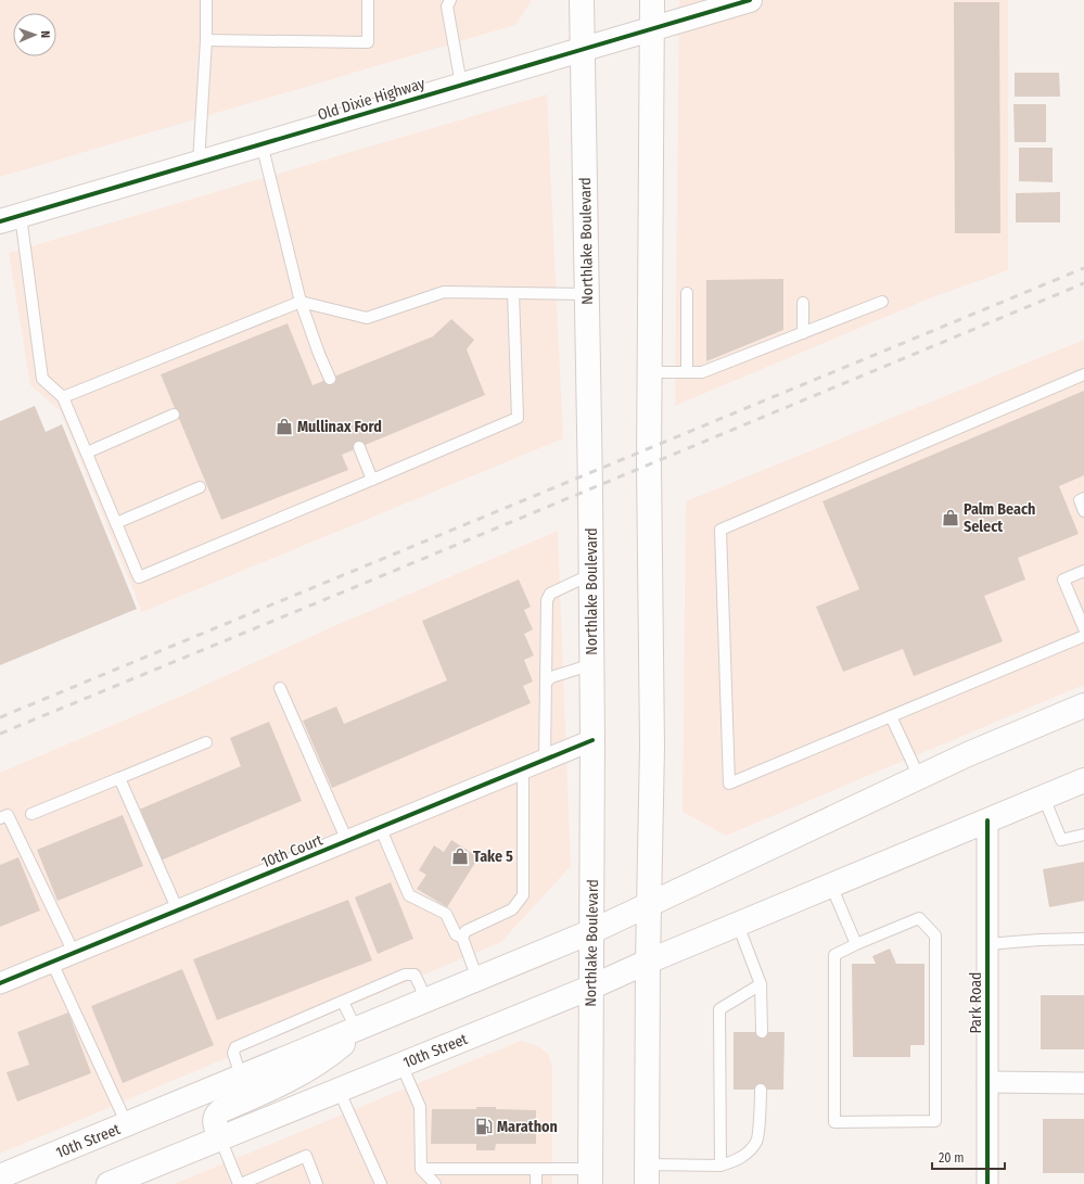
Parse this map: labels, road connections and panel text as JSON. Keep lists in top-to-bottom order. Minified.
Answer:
{"streets":{"main road":["Old Dixie Highway","Northlake Boulevard","10th Street"],"street":["10th Court","Park Road"]},"crossings":[["Old Dixie Highway","Northlake Boulevard"],["Northlake Boulevard","10th Court"],["Northlake Boulevard","10th Street"],["Park Road","10th Street"]],"places":{"shop":["Mullinax Ford","Palm Beach Select","Take 5"],"fuel station":["Marathon"]},"scale_bar":"20 m","north":"right"}
